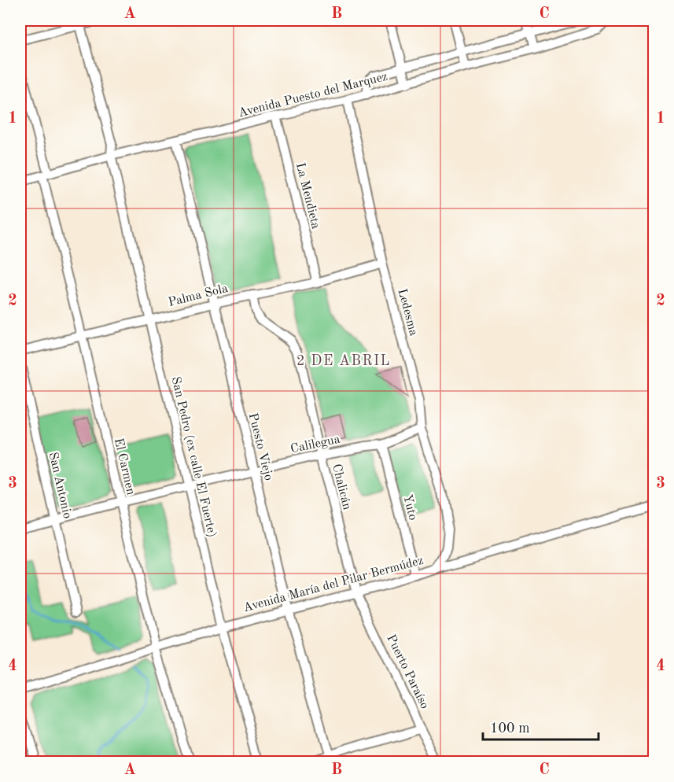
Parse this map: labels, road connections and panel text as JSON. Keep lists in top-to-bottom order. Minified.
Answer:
{"streets":{"street":["Avenida Puesto del Marquez","La Mendieta","Palma Sola","Ledesma","Calilegua","Puesto Viejo","San Pedro (ex calle El Fuerte)","El Carmen","San Antonio","Chalicán","Yuto","Avenida María del Pilar Bermúdez","Puerto Paraíso"]},"crossings":[["Avenida Puesto del Marquez","La Mendieta"],["Avenida Puesto del Marquez","Ledesma"],["Avenida Puesto del Marquez","Puesto Viejo"],["Avenida Puesto del Marquez","San Pedro (ex calle El Fuerte)"],["Avenida Puesto del Marquez","El Carmen"],["La Mendieta","Palma Sola"],["Palma Sola","Ledesma"],["Palma Sola","Puesto Viejo"],["Palma Sola","San Pedro (ex calle El Fuerte)"],["Palma Sola","El Carmen"],["Palma Sola","Chalicán"],["Ledesma","Calilegua"],["Ledesma","Avenida María del Pilar Bermúdez"],["Calilegua","Puesto Viejo"],["Calilegua","San Pedro (ex calle El Fuerte)"],["Calilegua","El Carmen"],["Calilegua","San Antonio"],["Calilegua","Chalicán"],["Calilegua","Yuto"],["Puesto Viejo","Avenida María del Pilar Bermúdez"],["San Pedro (ex calle El Fuerte)","Avenida María del Pilar Bermúdez"],["El Carmen","Avenida María del Pilar Bermúdez"],["Chalicán","Avenida María del Pilar Bermúdez"],["Chalicán","Puerto Paraíso"],["Yuto","Avenida María del Pilar Bermúdez"],["Avenida María del Pilar Bermúdez","Puerto Paraíso"]],"districts":["2 DE ABRIL"],"scale_bar":"100 m","grid":{"columns":["A","B","C"],"rows":["1","2","3","4"]}}
